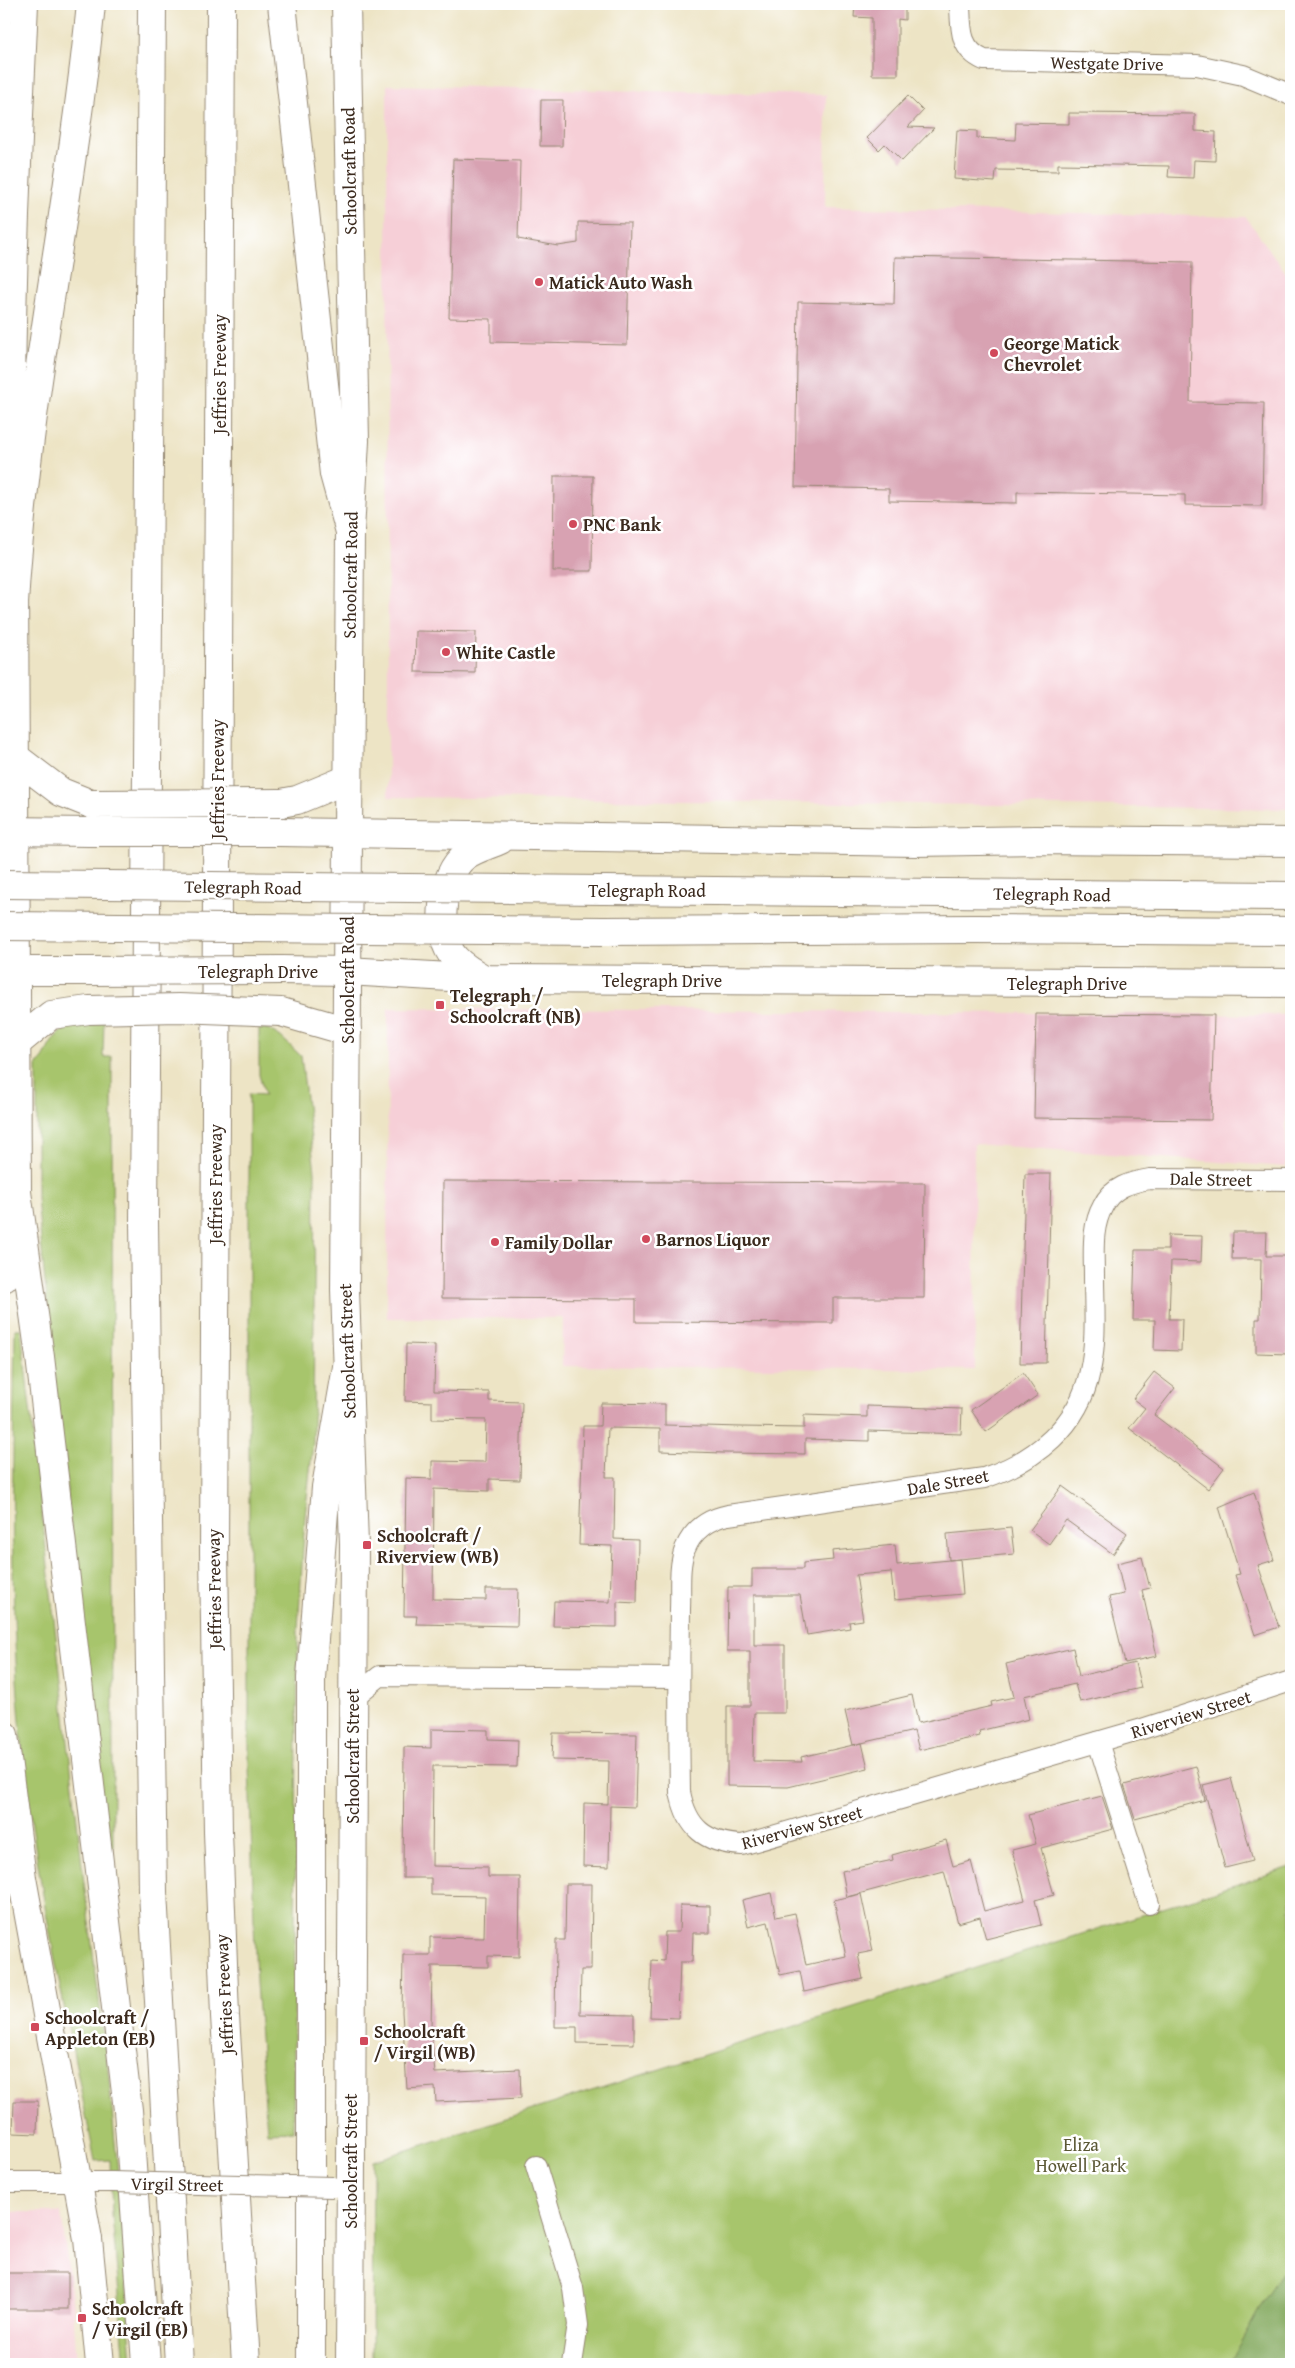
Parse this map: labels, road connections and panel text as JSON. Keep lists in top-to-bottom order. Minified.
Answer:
{"streets":{"main road":["Schoolcraft Road","Jeffries Freeway","Telegraph Road","Telegraph Drive","Schoolcraft Street"],"street":["Westgate Drive","Dale Street","Riverview Street","Virgil Street"]},"crossings":[["Schoolcraft Road","Telegraph Drive"],["Schoolcraft Road","Schoolcraft Street"],["Dale Street","Riverview Street"],["Schoolcraft Street","Virgil Street"]],"parks":["Eliza Howell Park"],"places":{"other":["Matick Auto Wash","George Matick Chevrolet","PNC Bank","White Castle","Barnos Liquor","Family Dollar"],"transit":["Telegraph / Schoolcraft (NB)","Schoolcraft / Riverview (WB)","Schoolcraft / Appleton (EB)","Schoolcraft / Virgil (WB)","Schoolcraft / Virgil (EB)"]}}
